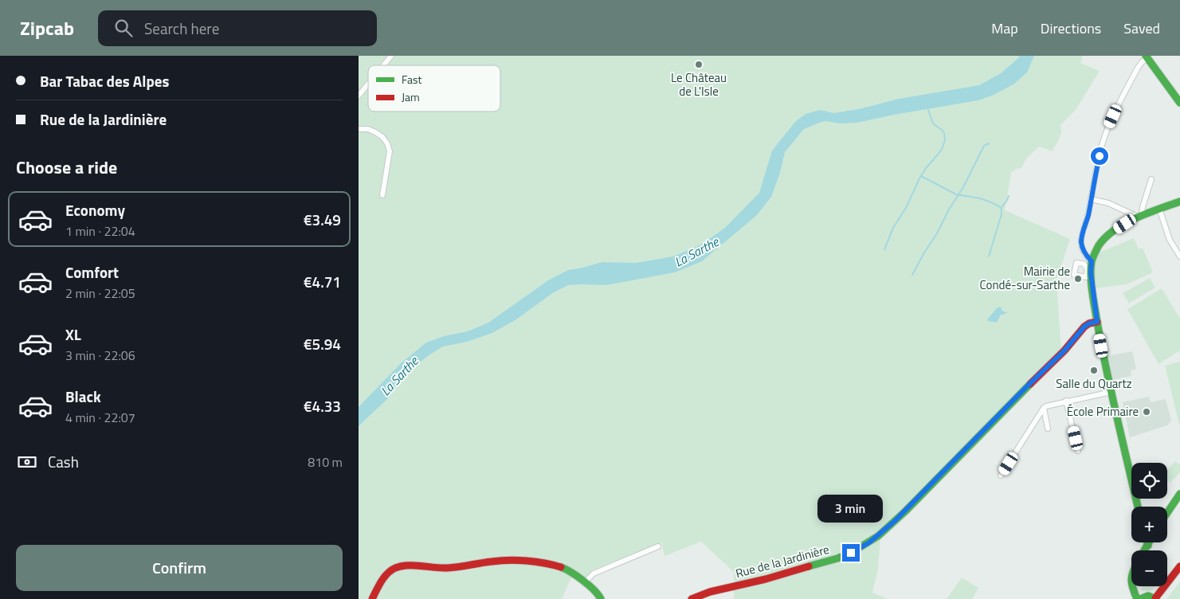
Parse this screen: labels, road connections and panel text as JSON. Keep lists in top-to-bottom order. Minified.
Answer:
{"streets":{"street":["Rue de la Jardinière"]},"water":["La Sarthe"],"places":["Le Château de L'Isle","Mairie de Condé-sur-Sarthe","Salle du Quartz","École Primaire"],"legend":["Fast","Jam"],"page":{"header":"Zipcab","search":"Search here","nav":["Map","Directions","Saved"],"banner":["Bar Tabac des Alpes","Rue de la Jardinière"],"heading":"Choose a ride","list":[{"name":"Economy","note":"1 min · 22:04","value":"€3.49"},{"name":"Comfort","note":"2 min · 22:05","value":"€4.71"},{"name":"XL","note":"3 min · 22:06","value":"€5.94"},{"name":"Black","note":"4 min · 22:07","value":"€4.33"}],"pay":["Cash","810 m"],"map_buttons":["+","−"],"bubble":"3 min","buttons":"Confirm"}}
